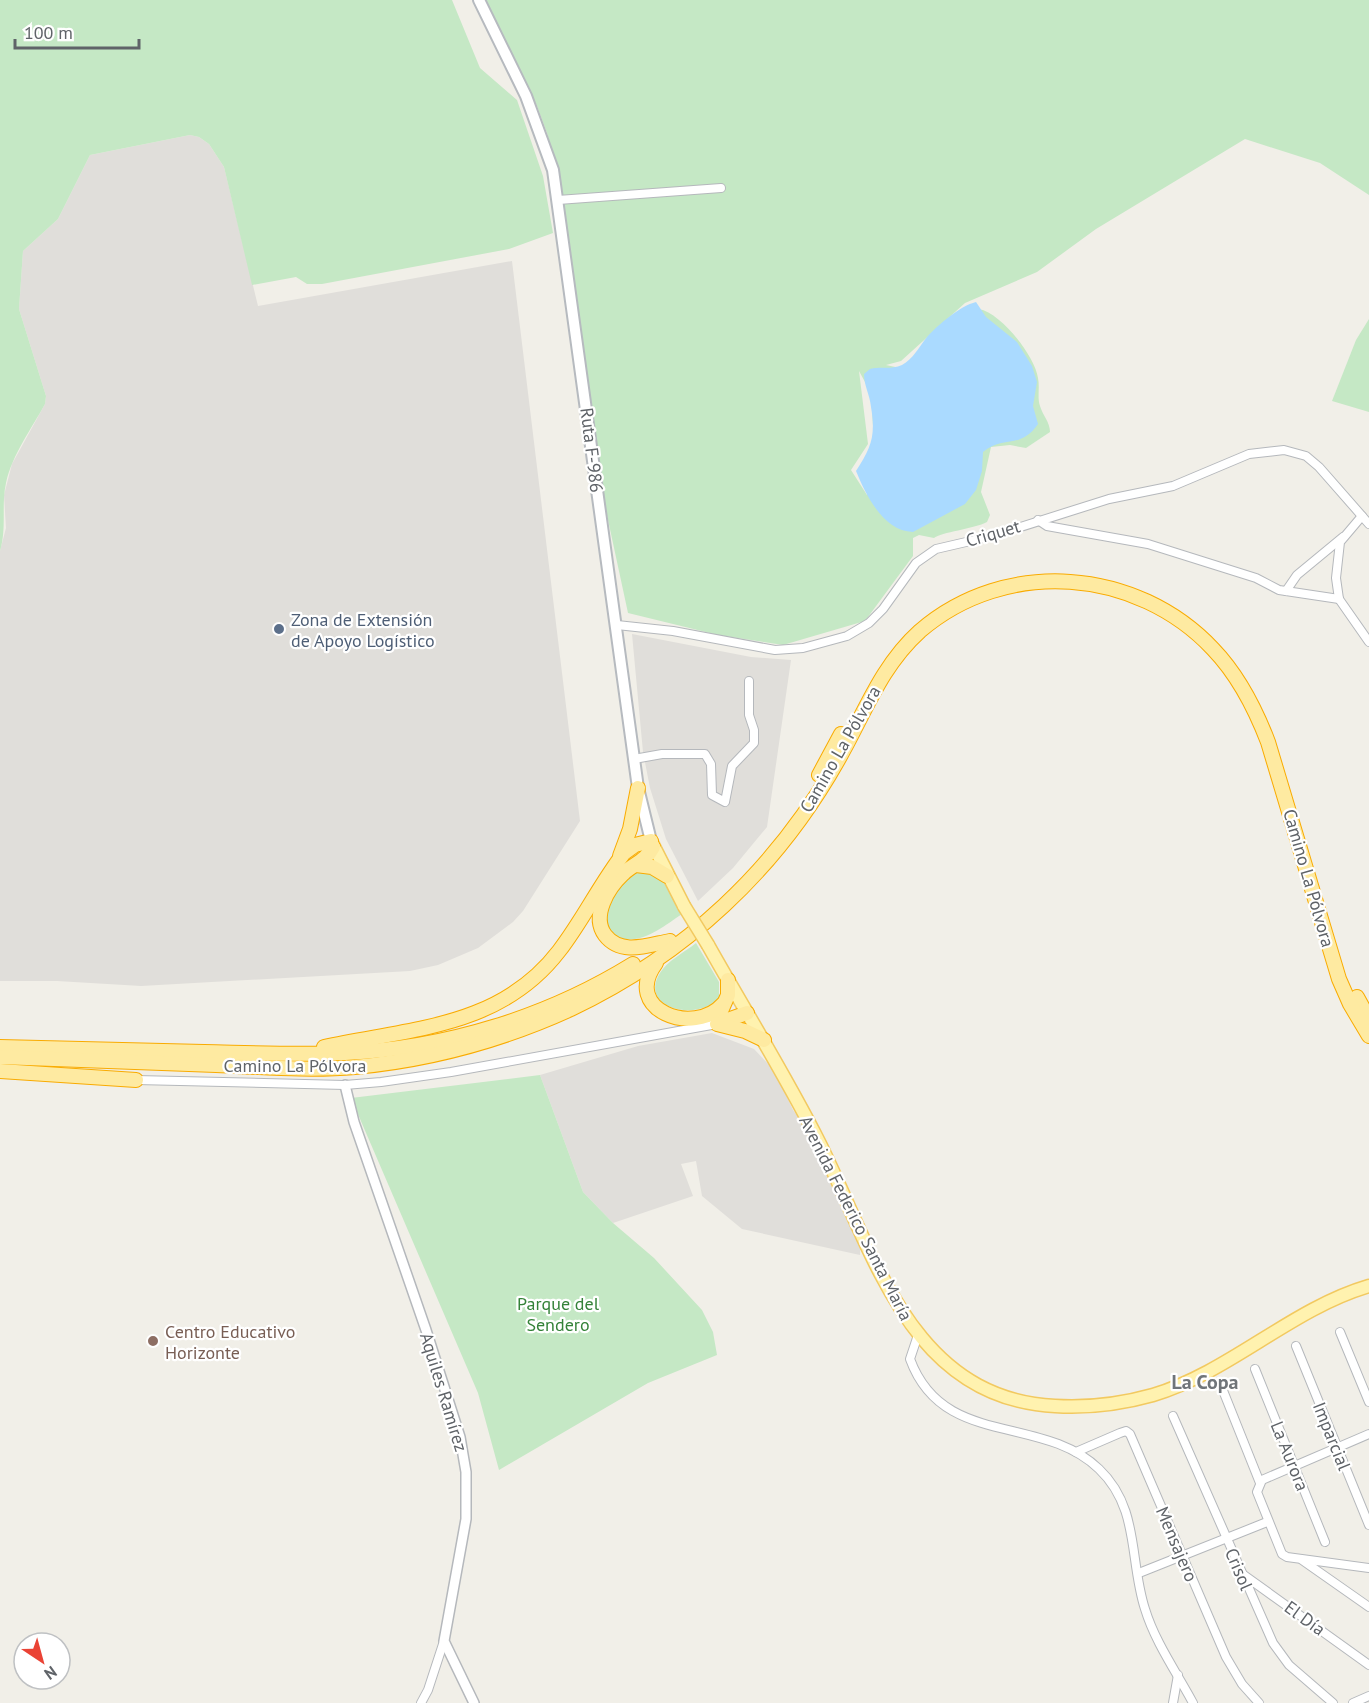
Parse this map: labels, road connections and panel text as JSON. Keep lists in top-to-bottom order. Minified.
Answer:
{"streets":{"highway":["Camino La Pólvora"],"main road":["Ruta F-986","Avenida Federico Santa María"],"street":["Criquet","Aquiles Ramírez","Imparcial","La Aurora","Mensajero","Crisol","El Día"]},"crossings":[["Ruta F-986","Criquet"],["Ruta F-986","Avenida Federico Santa María"],["Crisol","El Día"]],"districts":["La Copa"],"parks":["Parque del Sendero"],"places":["Zona de Extensión de Apoyo Logístico","Centro Educativo Horizonte"],"scale_bar":"100 m","north":"bottom right"}
